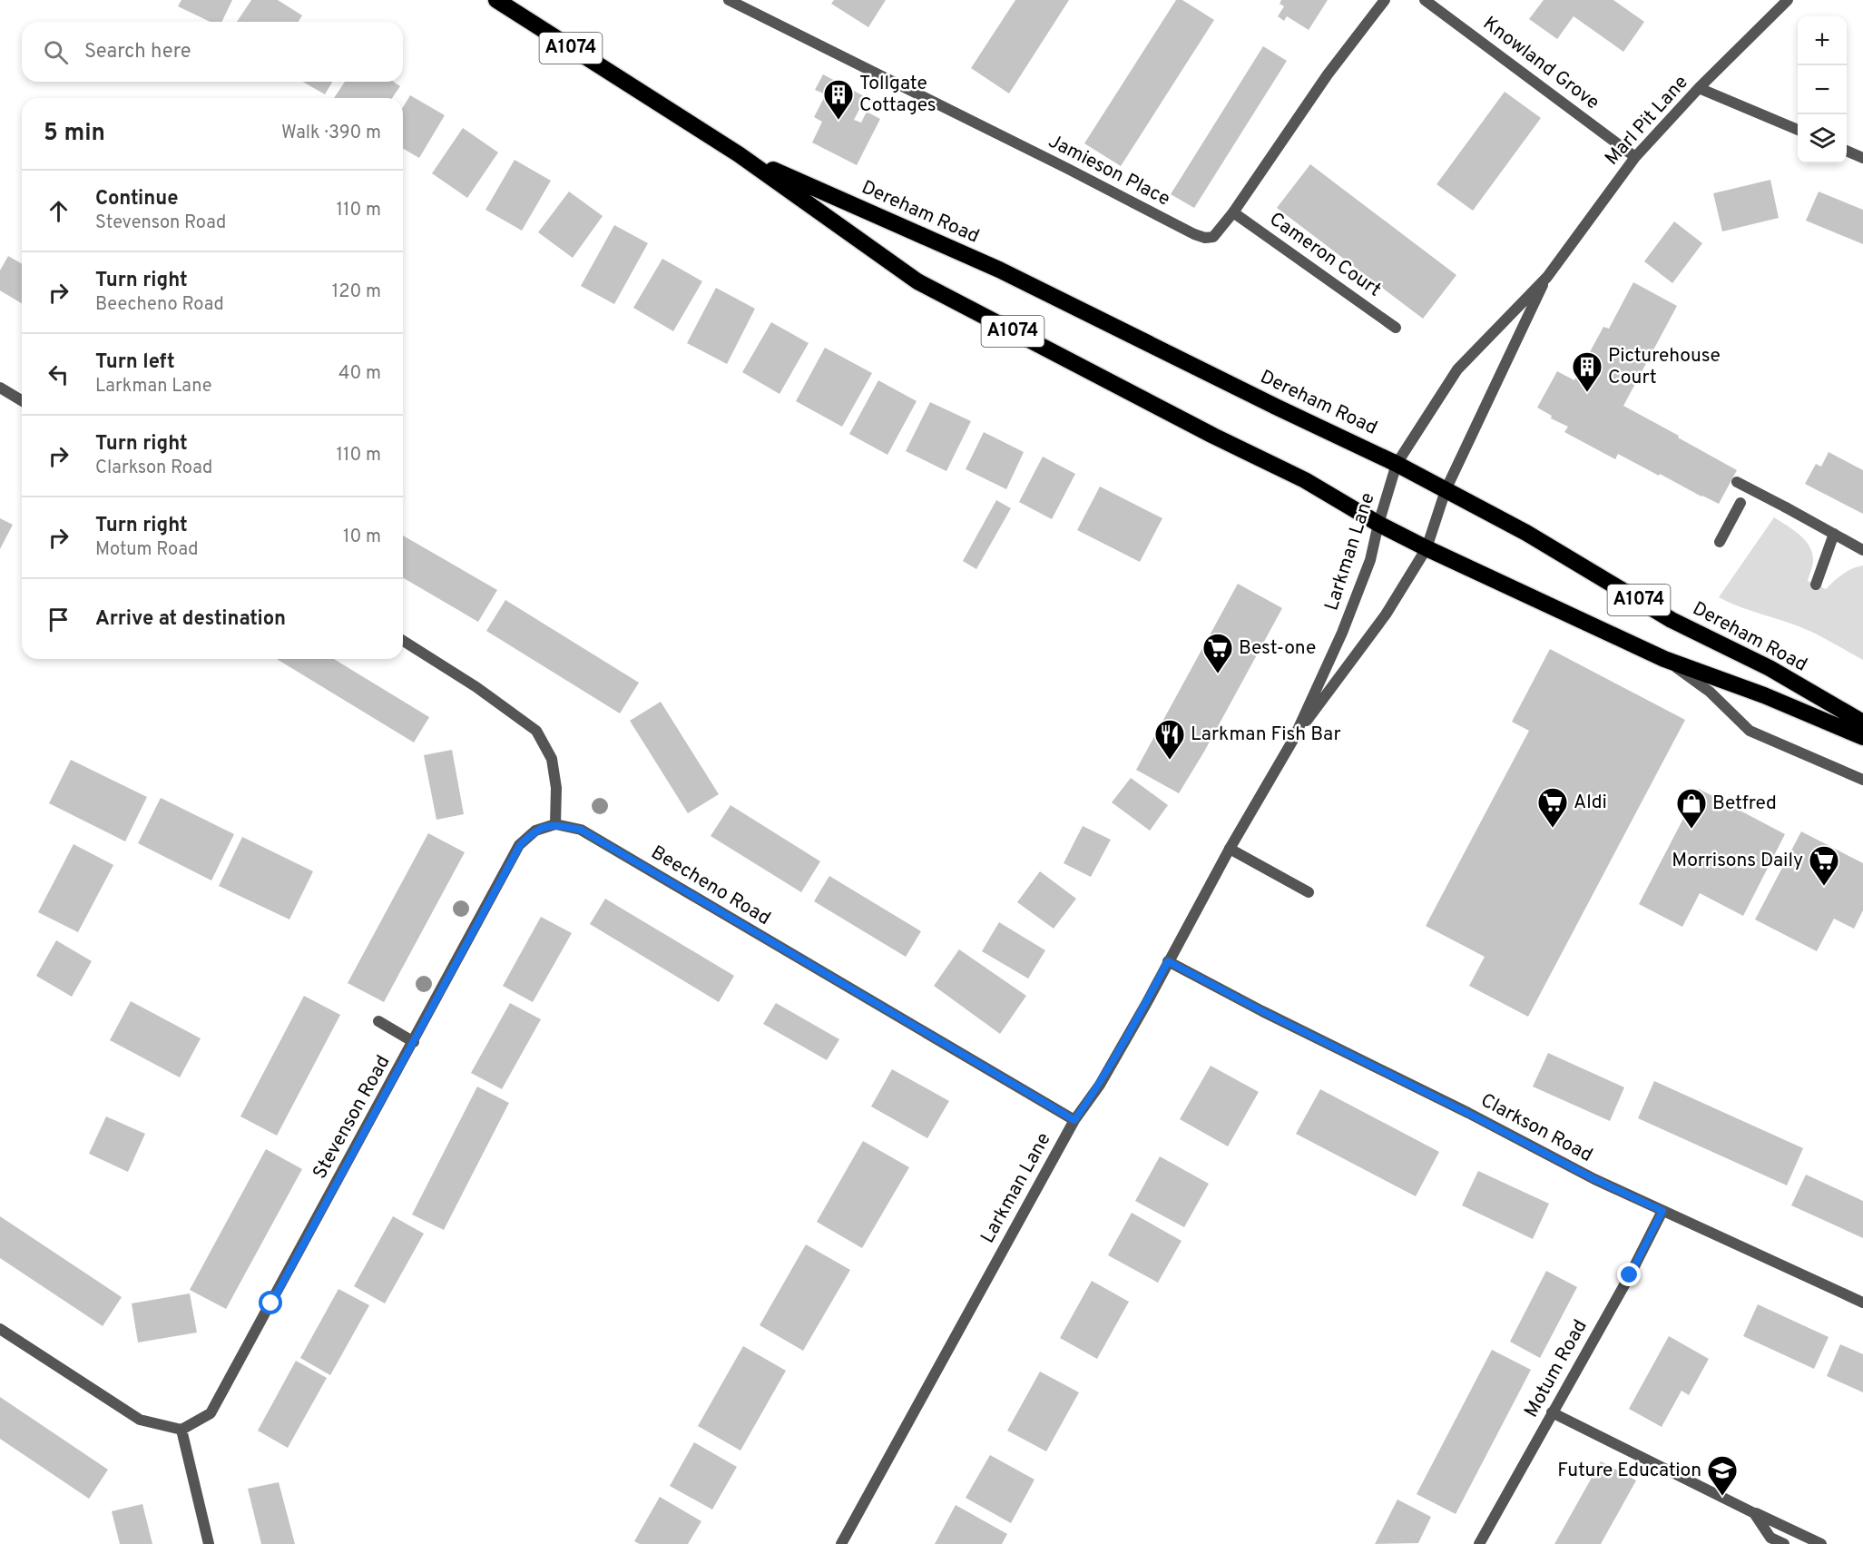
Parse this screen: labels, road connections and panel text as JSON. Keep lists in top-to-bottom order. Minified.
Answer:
{"streets":{"highway":["A1074","Dereham Road"],"street":["Knowland Grove","Marl Pit Lane","Jamieson Place","Cameron Court","Larkman Lane","Beecheno Road","Stevenson Road","Clarkson Road","Motum Road"]},"crossings":[["Knowland Grove","Marl Pit Lane"],["Marl Pit Lane","Dereham Road"],["Marl Pit Lane","Larkman Lane"],["Jamieson Place","Cameron Court"],["Dereham Road","Larkman Lane"],["Larkman Lane","Beecheno Road"],["Larkman Lane","Clarkson Road"],["Beecheno Road","Stevenson Road"],["Clarkson Road","Motum Road"]],"places":{"building":["Tollgate Cottages","Picturehouse Court"],"supermarket":["Best-one","Aldi","Morrisons Daily"],"restaurant":["Larkman Fish Bar"],"shop":["Betfred"],"school or university":["Future Education"]},"page":{"map_buttons":["+","−"],"search":"Search here","heading":["5 min","Walk · 390 m"],"list":[["Continue","Stevenson Road","110 m"],["Turn right","Beecheno Road","120 m"],["Turn left","Larkman Lane","40 m"],["Turn right","Clarkson Road","110 m"],["Turn right","Motum Road","10 m"],"Arrive at destination"]}}
